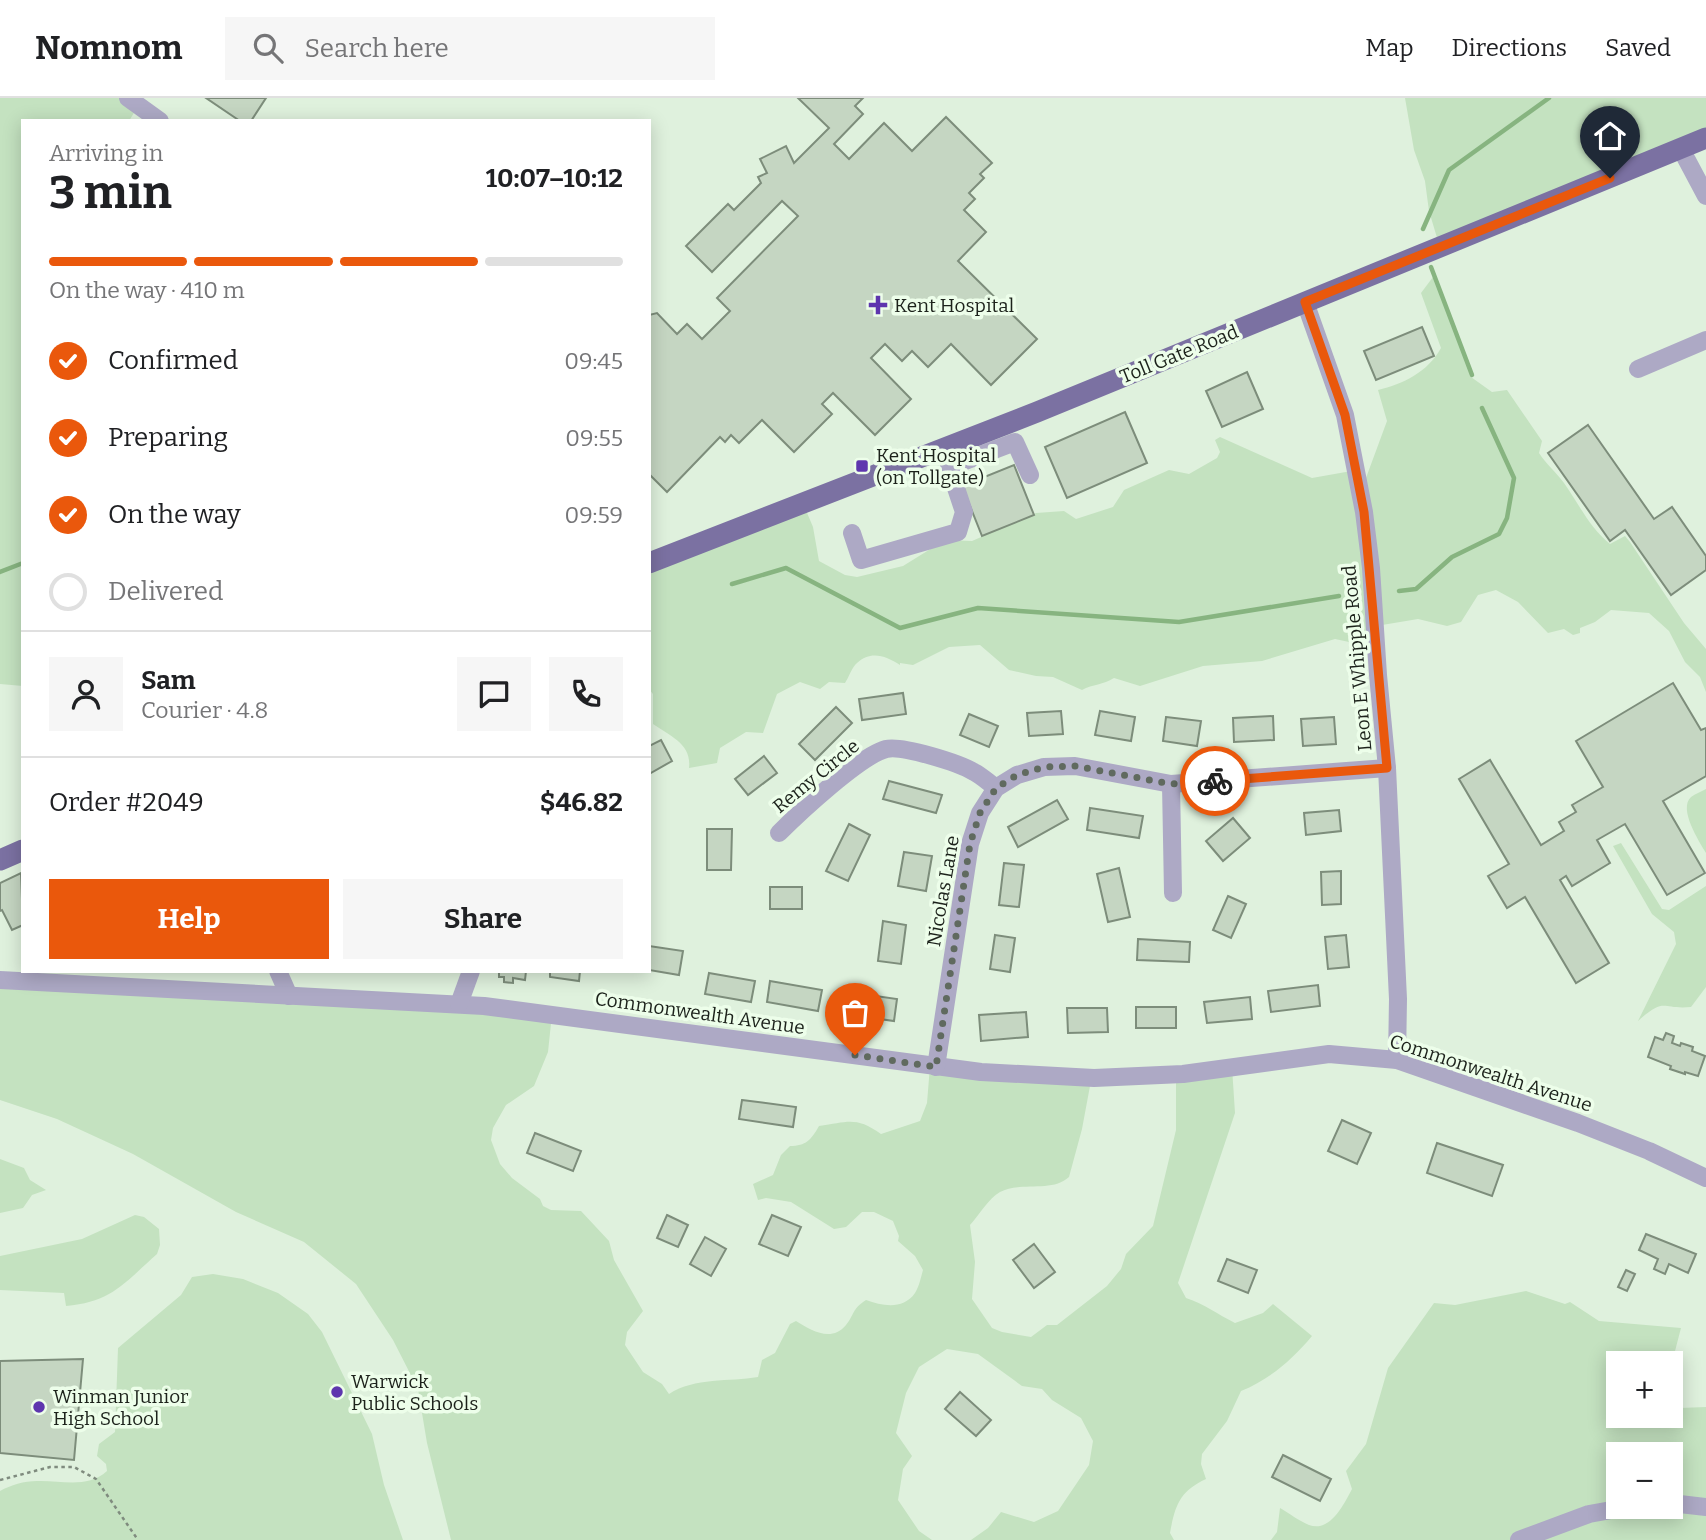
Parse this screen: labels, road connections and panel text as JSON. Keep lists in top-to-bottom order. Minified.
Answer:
{"streets":{"main road":["Toll Gate Road"],"street":["Leon E Whipple Road","Remy Circle","Nicolas Lane","Commonwealth Avenue"]},"crossings":[["Toll Gate Road","Leon E Whipple Road"],["Leon E Whipple Road","Commonwealth Avenue"],["Remy Circle","Nicolas Lane"],["Nicolas Lane","Commonwealth Avenue"]],"places":{"health":["Kent Hospital"],"transit":["Kent Hospital (on Tollgate)"],"other":["Warwick Public Schools","Winman Junior High School"]},"page":{"header":"Nomnom","search":"Search here","nav":["Map","Directions","Saved"],"heading":["3 min","Arriving in","10:07–10:12"],"panel":["Sam","Courier · 4.8","Order #2049","$46.82"],"bar":"On the way · 410 m","list":[["Confirmed","09:45"],["Preparing","09:55"],["On the way","09:59"],"Delivered"],"buttons":["Help","Share"],"map_buttons":["+","−"]}}
